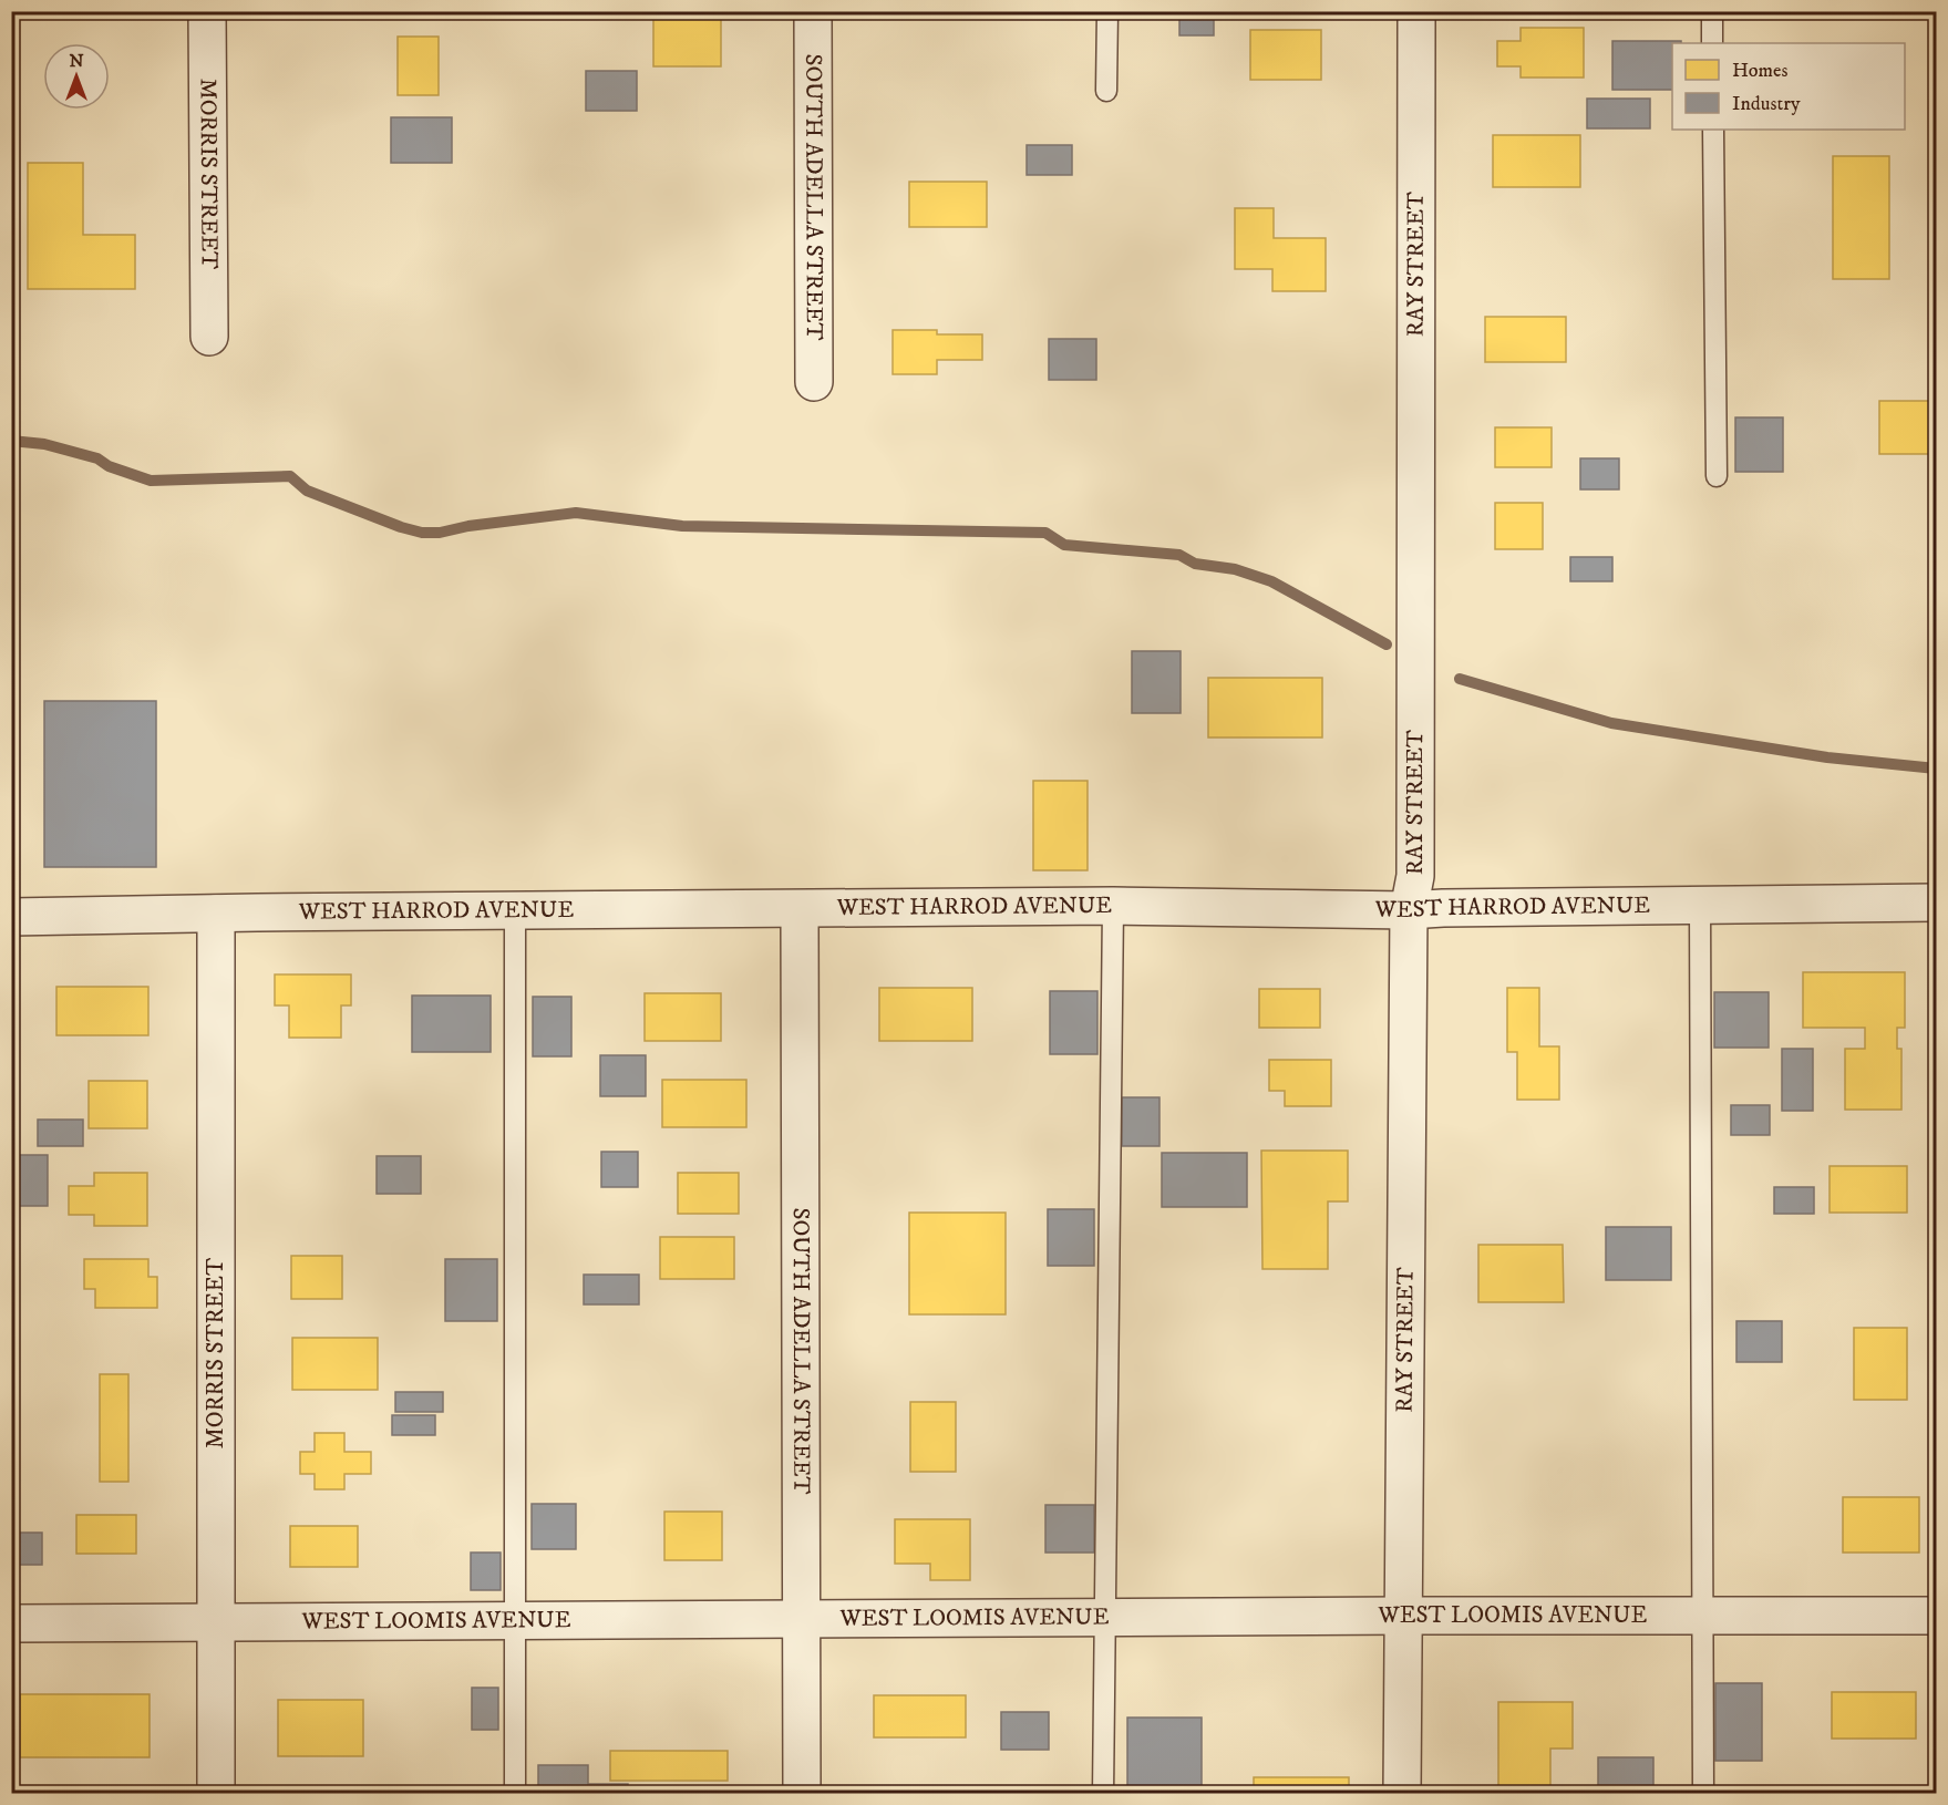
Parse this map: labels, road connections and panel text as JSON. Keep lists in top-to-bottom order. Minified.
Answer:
{"streets":{"street":["MORRIS STREET","SOUTH ADELLA STREET","RAY STREET","WEST HARROD AVENUE","WEST LOOMIS AVENUE"]},"crossings":[["MORRIS STREET","WEST HARROD AVENUE"],["MORRIS STREET","WEST LOOMIS AVENUE"],["SOUTH ADELLA STREET","WEST HARROD AVENUE"],["SOUTH ADELLA STREET","WEST LOOMIS AVENUE"],["RAY STREET","WEST HARROD AVENUE"],["RAY STREET","WEST LOOMIS AVENUE"]],"legend":["Homes","Industry"],"north":"top"}
